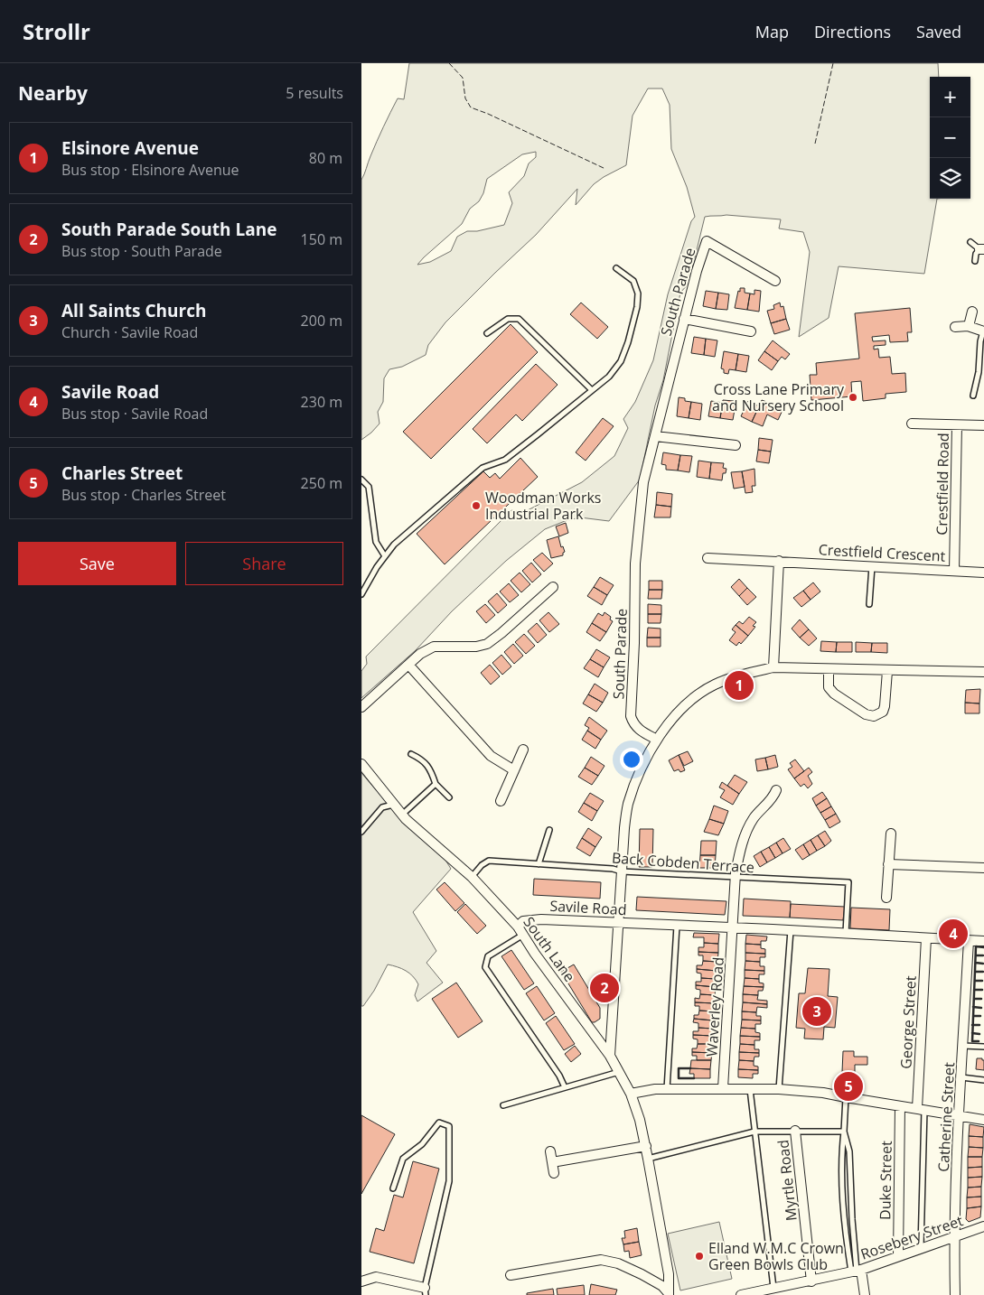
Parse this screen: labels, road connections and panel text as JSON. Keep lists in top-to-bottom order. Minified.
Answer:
{"streets":{"street":["South Parade","Crestfield Road","Crestfield Crescent","Savile Road","South Lane","Waverley Road","George Street","Catherine Street","Myrtle Road","Duke Street","Rosebery Street"],"lane":["Back Cobden Terrace"]},"crossings":[["Crestfield Road","Crestfield Crescent"],["Back Cobden Terrace","Savile Road"],["Back Cobden Terrace","South Lane"],["Back Cobden Terrace","Waverley Road"],["Savile Road","South Lane"],["Savile Road","Waverley Road"],["Savile Road","George Street"],["Savile Road","Catherine Street"],["Catherine Street","Rosebery Street"],["Myrtle Road","Rosebery Street"],["Duke Street","Rosebery Street"]],"places":["Cross Lane Primary and Nursery School","Woodman Works Industrial Park","Elland W.M.C Crown Green Bowls Club"],"page":{"header":"Strollr","nav":["Map","Directions","Saved"],"heading":["Nearby","5 results"],"map_buttons":["+","−"],"list":[{"mark":"1","name":"Elsinore Avenue","note":"Bus stop · Elsinore Avenue","value":"80 m"},{"mark":"2","name":"South Parade South Lane","note":"Bus stop · South Parade","value":"150 m"},{"mark":"3","name":"All Saints Church","note":"Church · Savile Road","value":"200 m"},{"mark":"4","name":"Savile Road","note":"Bus stop · Savile Road","value":"230 m"},{"mark":"5","name":"Charles Street","note":"Bus stop · Charles Street","value":"250 m"}],"buttons":["Save","Share"],"pins":["1","4","2","3","5"]}}
